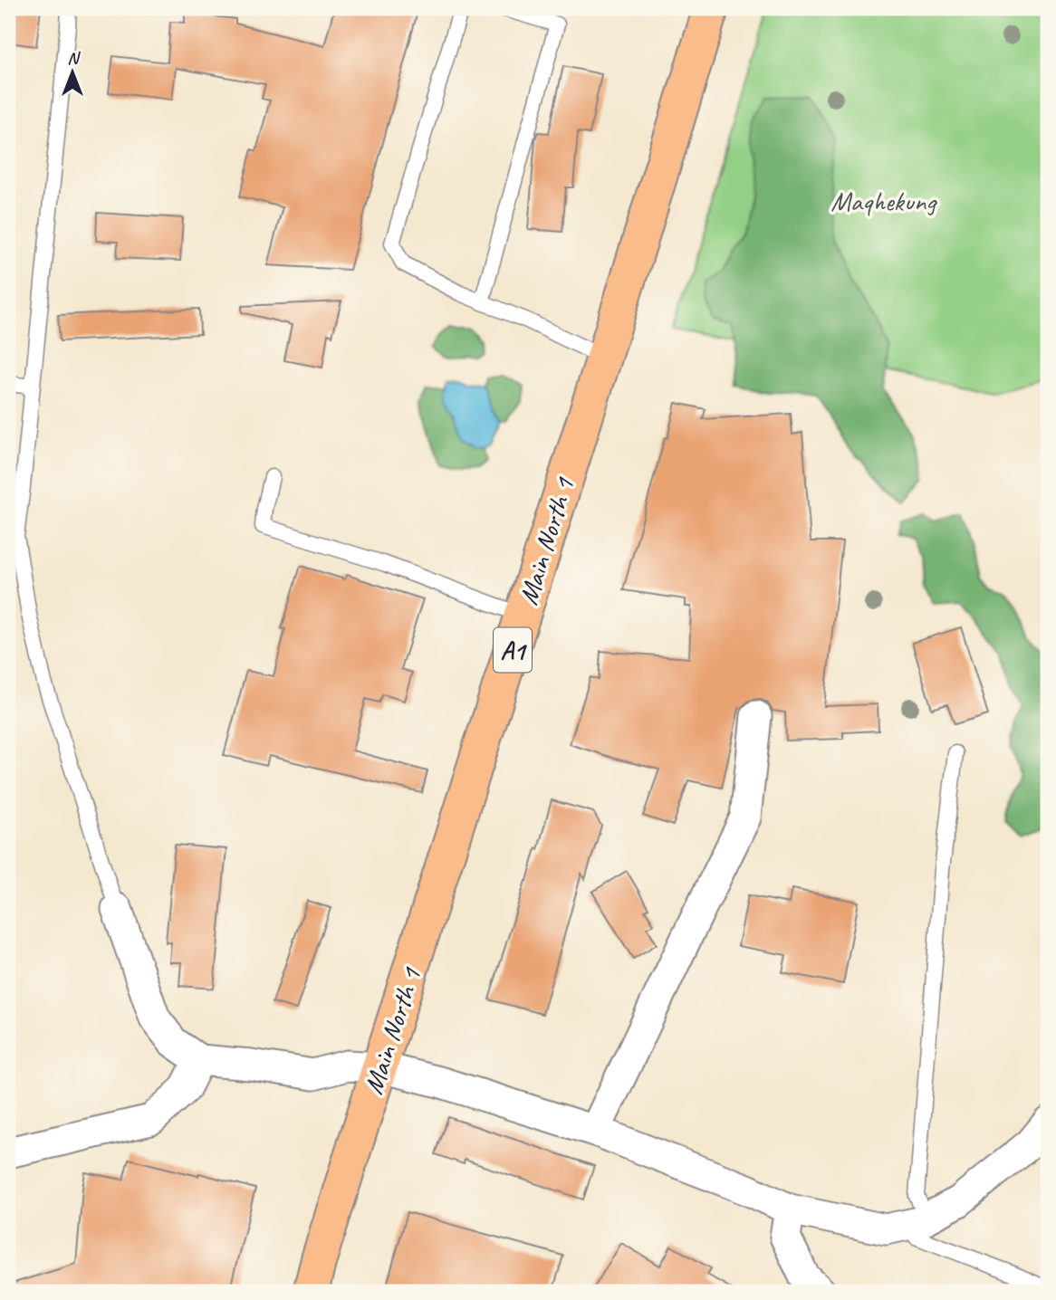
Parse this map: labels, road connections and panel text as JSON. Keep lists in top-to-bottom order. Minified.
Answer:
{"streets":{"main road":["Main North 1","A1"]},"parks":["Maqhekung"],"north":"top"}
